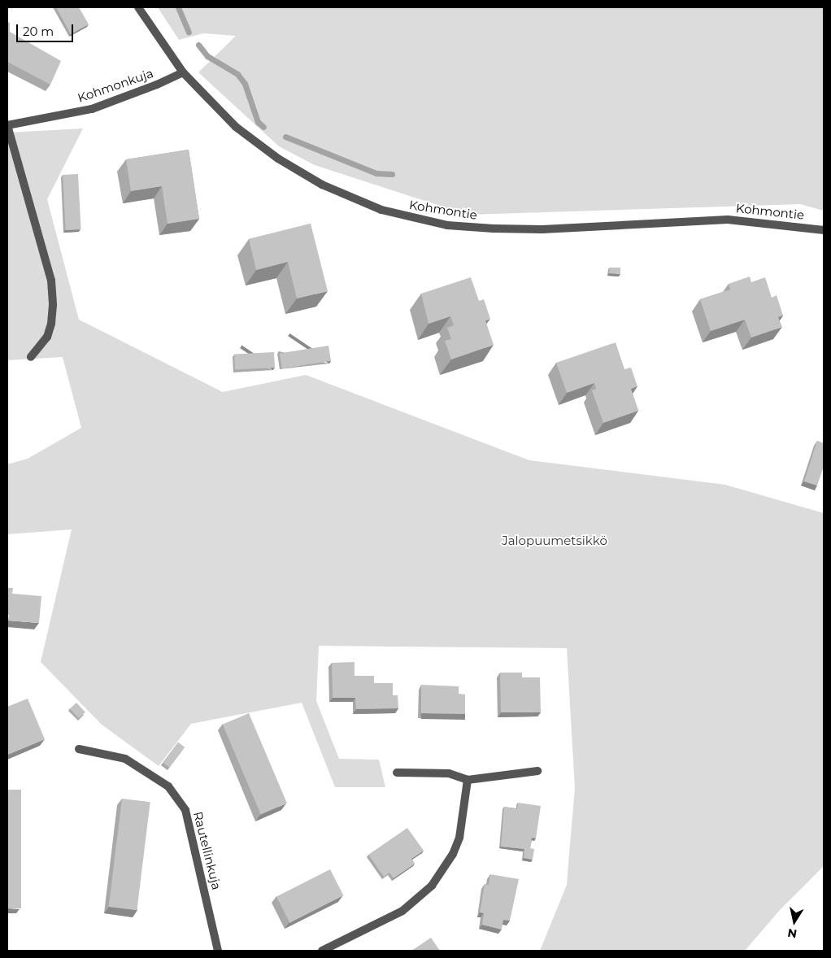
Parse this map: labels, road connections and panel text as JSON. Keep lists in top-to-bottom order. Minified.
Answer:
{"streets":{"street":["Kohmonkuja","Kohmontie","Rautellinkuja"]},"crossings":[["Kohmonkuja","Kohmontie"]],"parks":["Jalopuumetsikkö"],"scale_bar":"20 m","north":"bottom"}
